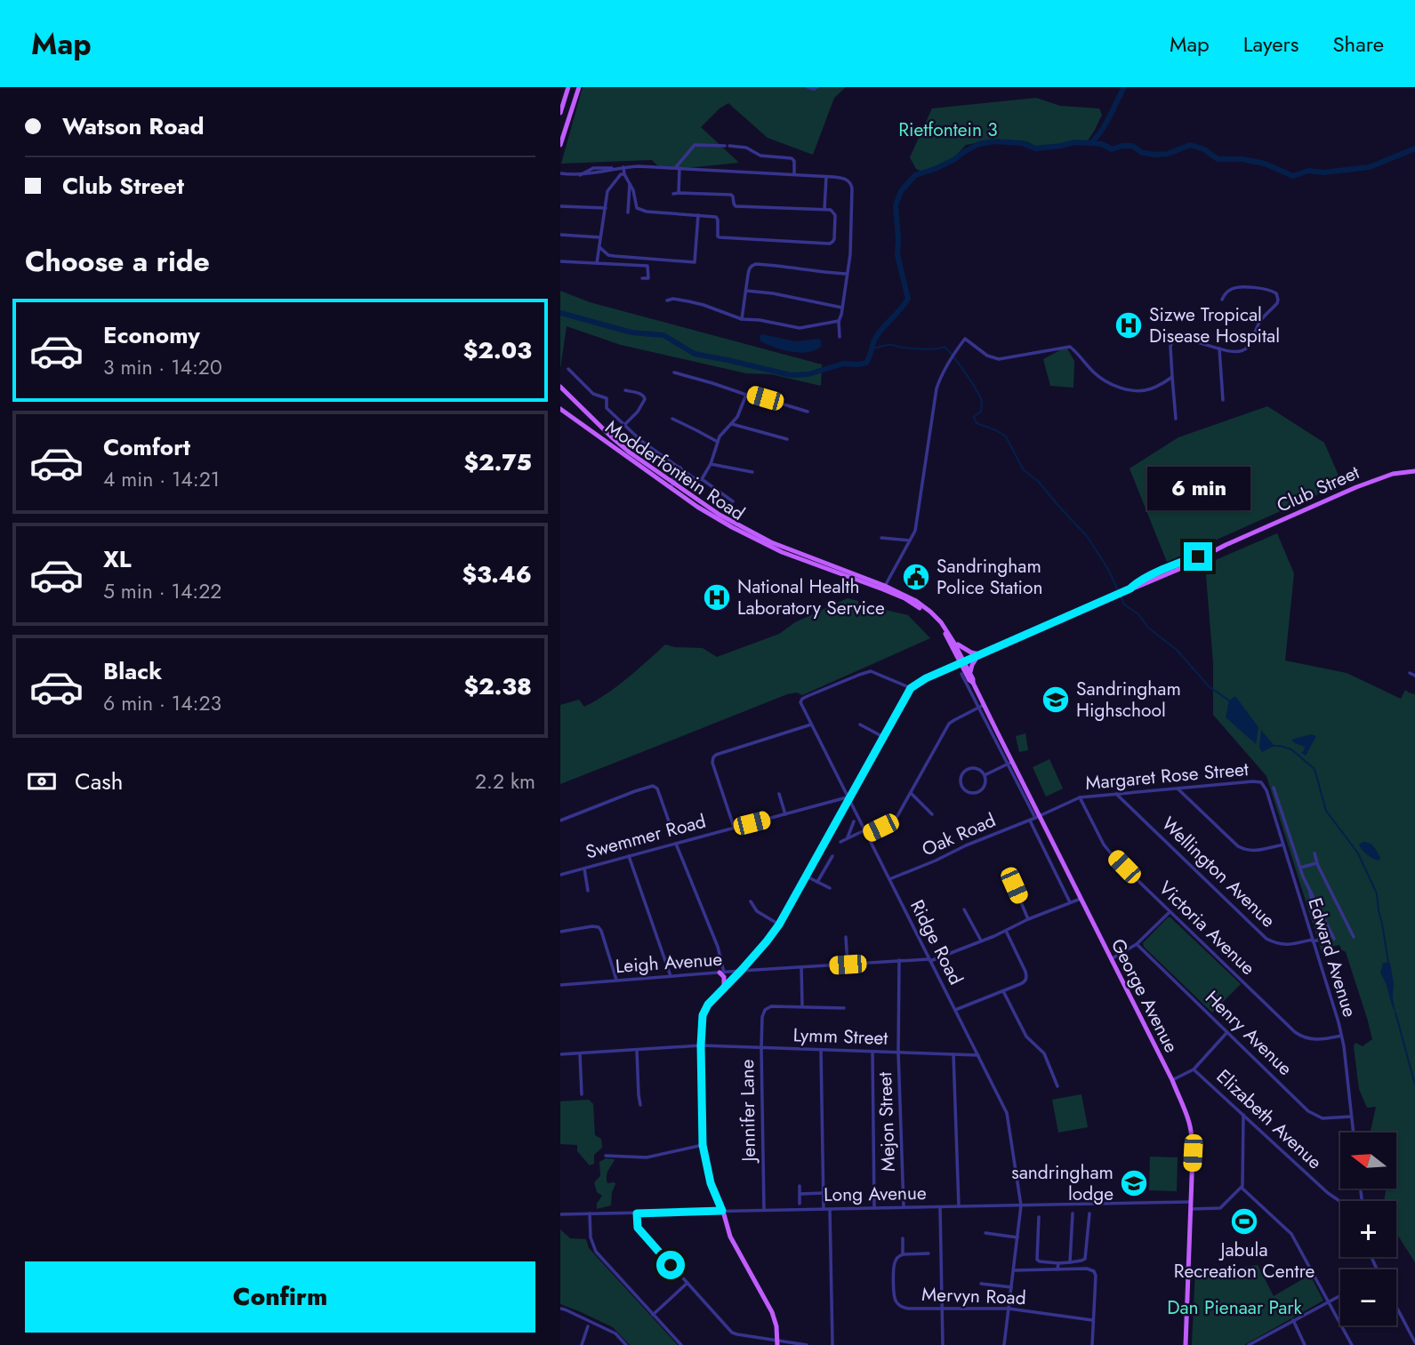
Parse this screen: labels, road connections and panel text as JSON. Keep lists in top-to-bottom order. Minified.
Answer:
{"streets":{"main road":["Modderfontein Road","Club Street","George Avenue"],"street":["Margaret Rose Street","Oak Road","Swemmer Road","Wellington Avenue","Victoria Avenue","Ridge Road","Edward Avenue","Leigh Avenue","Henry Avenue","Lymm Street","Jennifer Lane","Elizabeth Avenue","Mejon Street","Long Avenue","Mervyn Road"]},"crossings":[["Modderfontein Road","Club Street"],["Modderfontein Road","George Avenue"],["Club Street","George Avenue"],["Margaret Rose Street","Oak Road"],["Margaret Rose Street","Wellington Avenue"],["Margaret Rose Street","Victoria Avenue"],["Margaret Rose Street","Edward Avenue"],["Margaret Rose Street","George Avenue"],["Oak Road","Ridge Road"],["Oak Road","George Avenue"],["Swemmer Road","Ridge Road"],["Wellington Avenue","Edward Avenue"],["Victoria Avenue","Edward Avenue"],["Ridge Road","Leigh Avenue"],["Ridge Road","Lymm Street"],["Ridge Road","Long Avenue"],["Ridge Road","Mervyn Road"],["Edward Avenue","Henry Avenue"],["Leigh Avenue","George Avenue"],["Leigh Avenue","Mejon Street"],["George Avenue","Long Avenue"],["Lymm Street","Jennifer Lane"],["Lymm Street","Mejon Street"],["Jennifer Lane","Long Avenue"],["Mejon Street","Long Avenue"]],"parks":["Rietfontein 3","Dan Pienaar Park"],"places":{"hospital":["Sizwe Tropical Disease Hospital","National Health Laboratory Service"],"public building":["Sandringham Police Station"],"school or university":["Sandringham Highschool","sandringham lodge"],"sports":["Jabula Recreation Centre"]},"north":"left","page":{"header":"Map","nav":["Map","Layers","Share"],"banner":["Watson Road","Club Street"],"heading":"Choose a ride","list":[{"name":"Economy","note":"3 min · 14:20","value":"$2.03"},{"name":"Comfort","note":"4 min · 14:21","value":"$2.75"},{"name":"XL","note":"5 min · 14:22","value":"$3.46"},{"name":"Black","note":"6 min · 14:23","value":"$2.38"}],"bubble":"6 min","pay":["Cash","2.2 km"],"map_buttons":["+","−"],"buttons":"Confirm"}}
